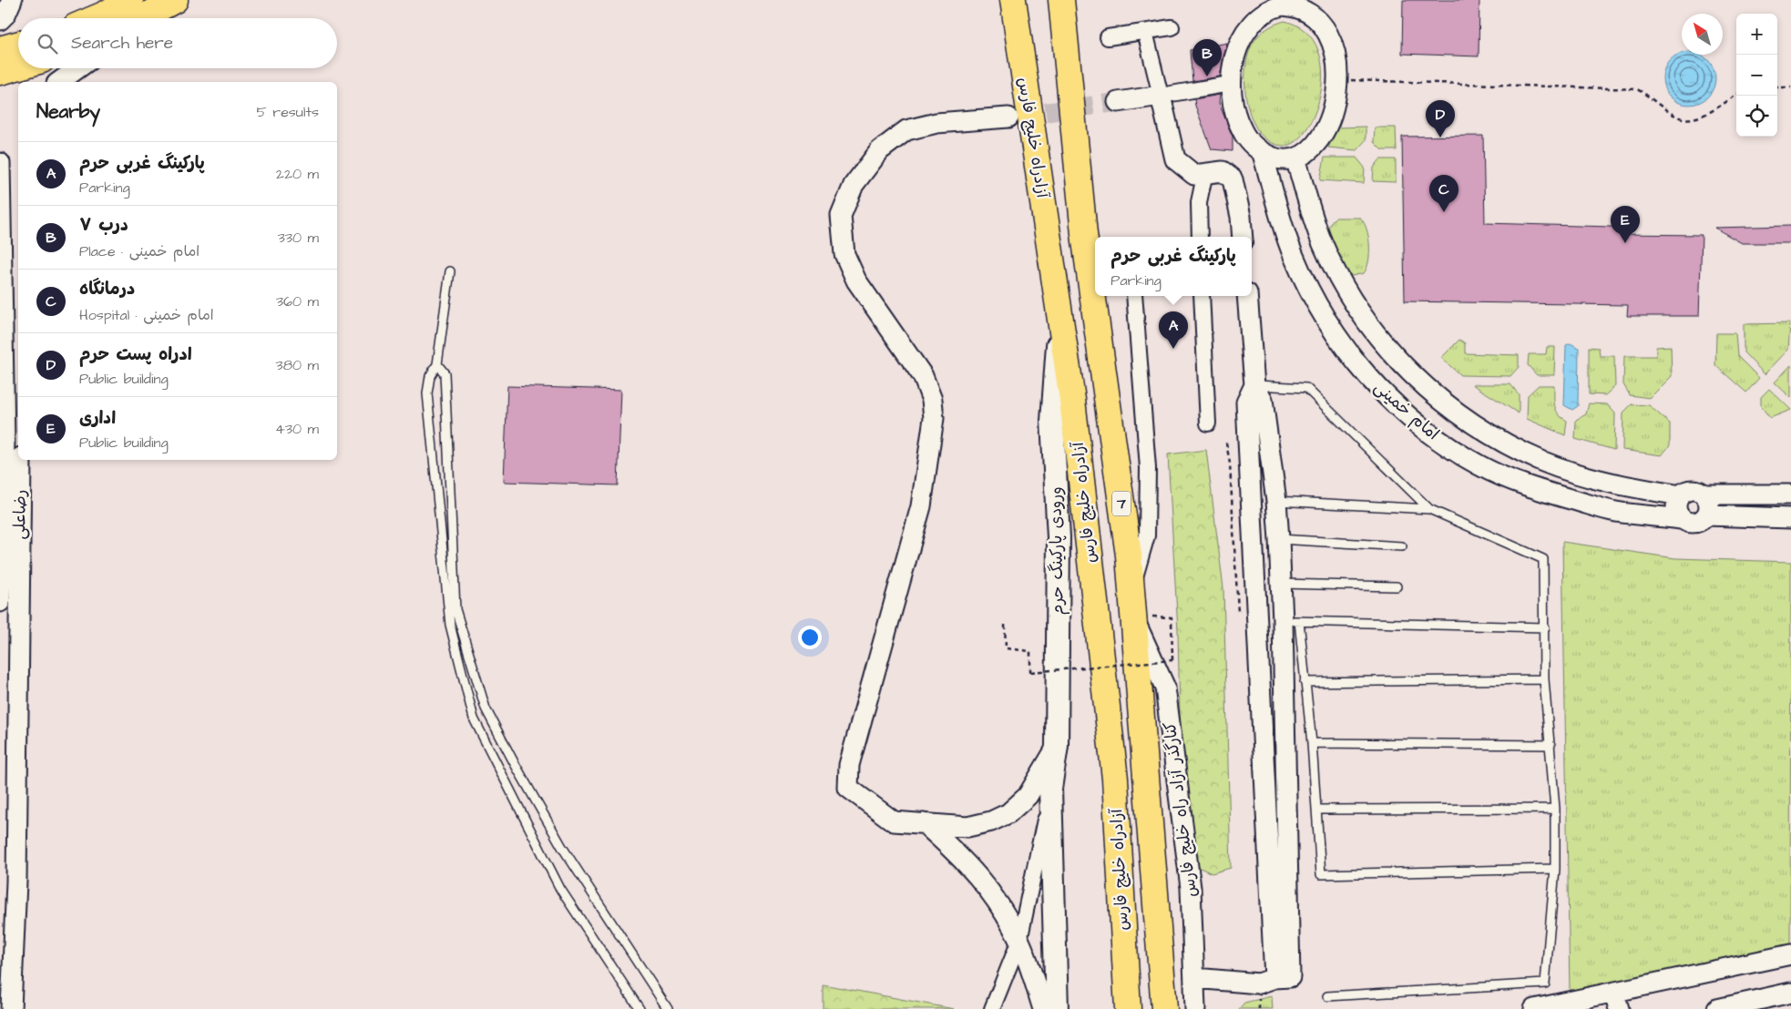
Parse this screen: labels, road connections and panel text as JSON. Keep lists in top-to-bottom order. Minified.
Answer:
{"streets":{"highway":["آزادراه خلیج فارس","7"],"main road":["ورودی پارکینگ حرم"],"street":["امام خمینی","رضاعلی","کنارگذر آزاد راه خلیج فارس"]},"crossings":[["آزادراه خلیج فارس","ورودی پارکینگ حرم"],["آزادراه خلیج فارس","کنارگذر آزاد راه خلیج فارس"]],"north":"top left","page":{"map_buttons":["+","−"],"search":"Search here","pins":["B","D","C","E","A"],"heading":["Nearby","5 results"],"list":[{"mark":"A","name":"پارکینگ غربی حرم","note":"Parking","value":"220 m"},{"mark":"B","name":"درب ۷","note":"Place · امام خمینی","value":"330 m"},{"mark":"C","name":"درمانگاه","note":"Hospital · امام خمینی","value":"360 m"},{"mark":"D","name":"ادراه پست حرم","note":"Public building","value":"380 m"},{"mark":"E","name":"اداری","note":"Public building","value":"430 m"}],"popup":["پارکینگ غربی حرم","Parking"]}}
